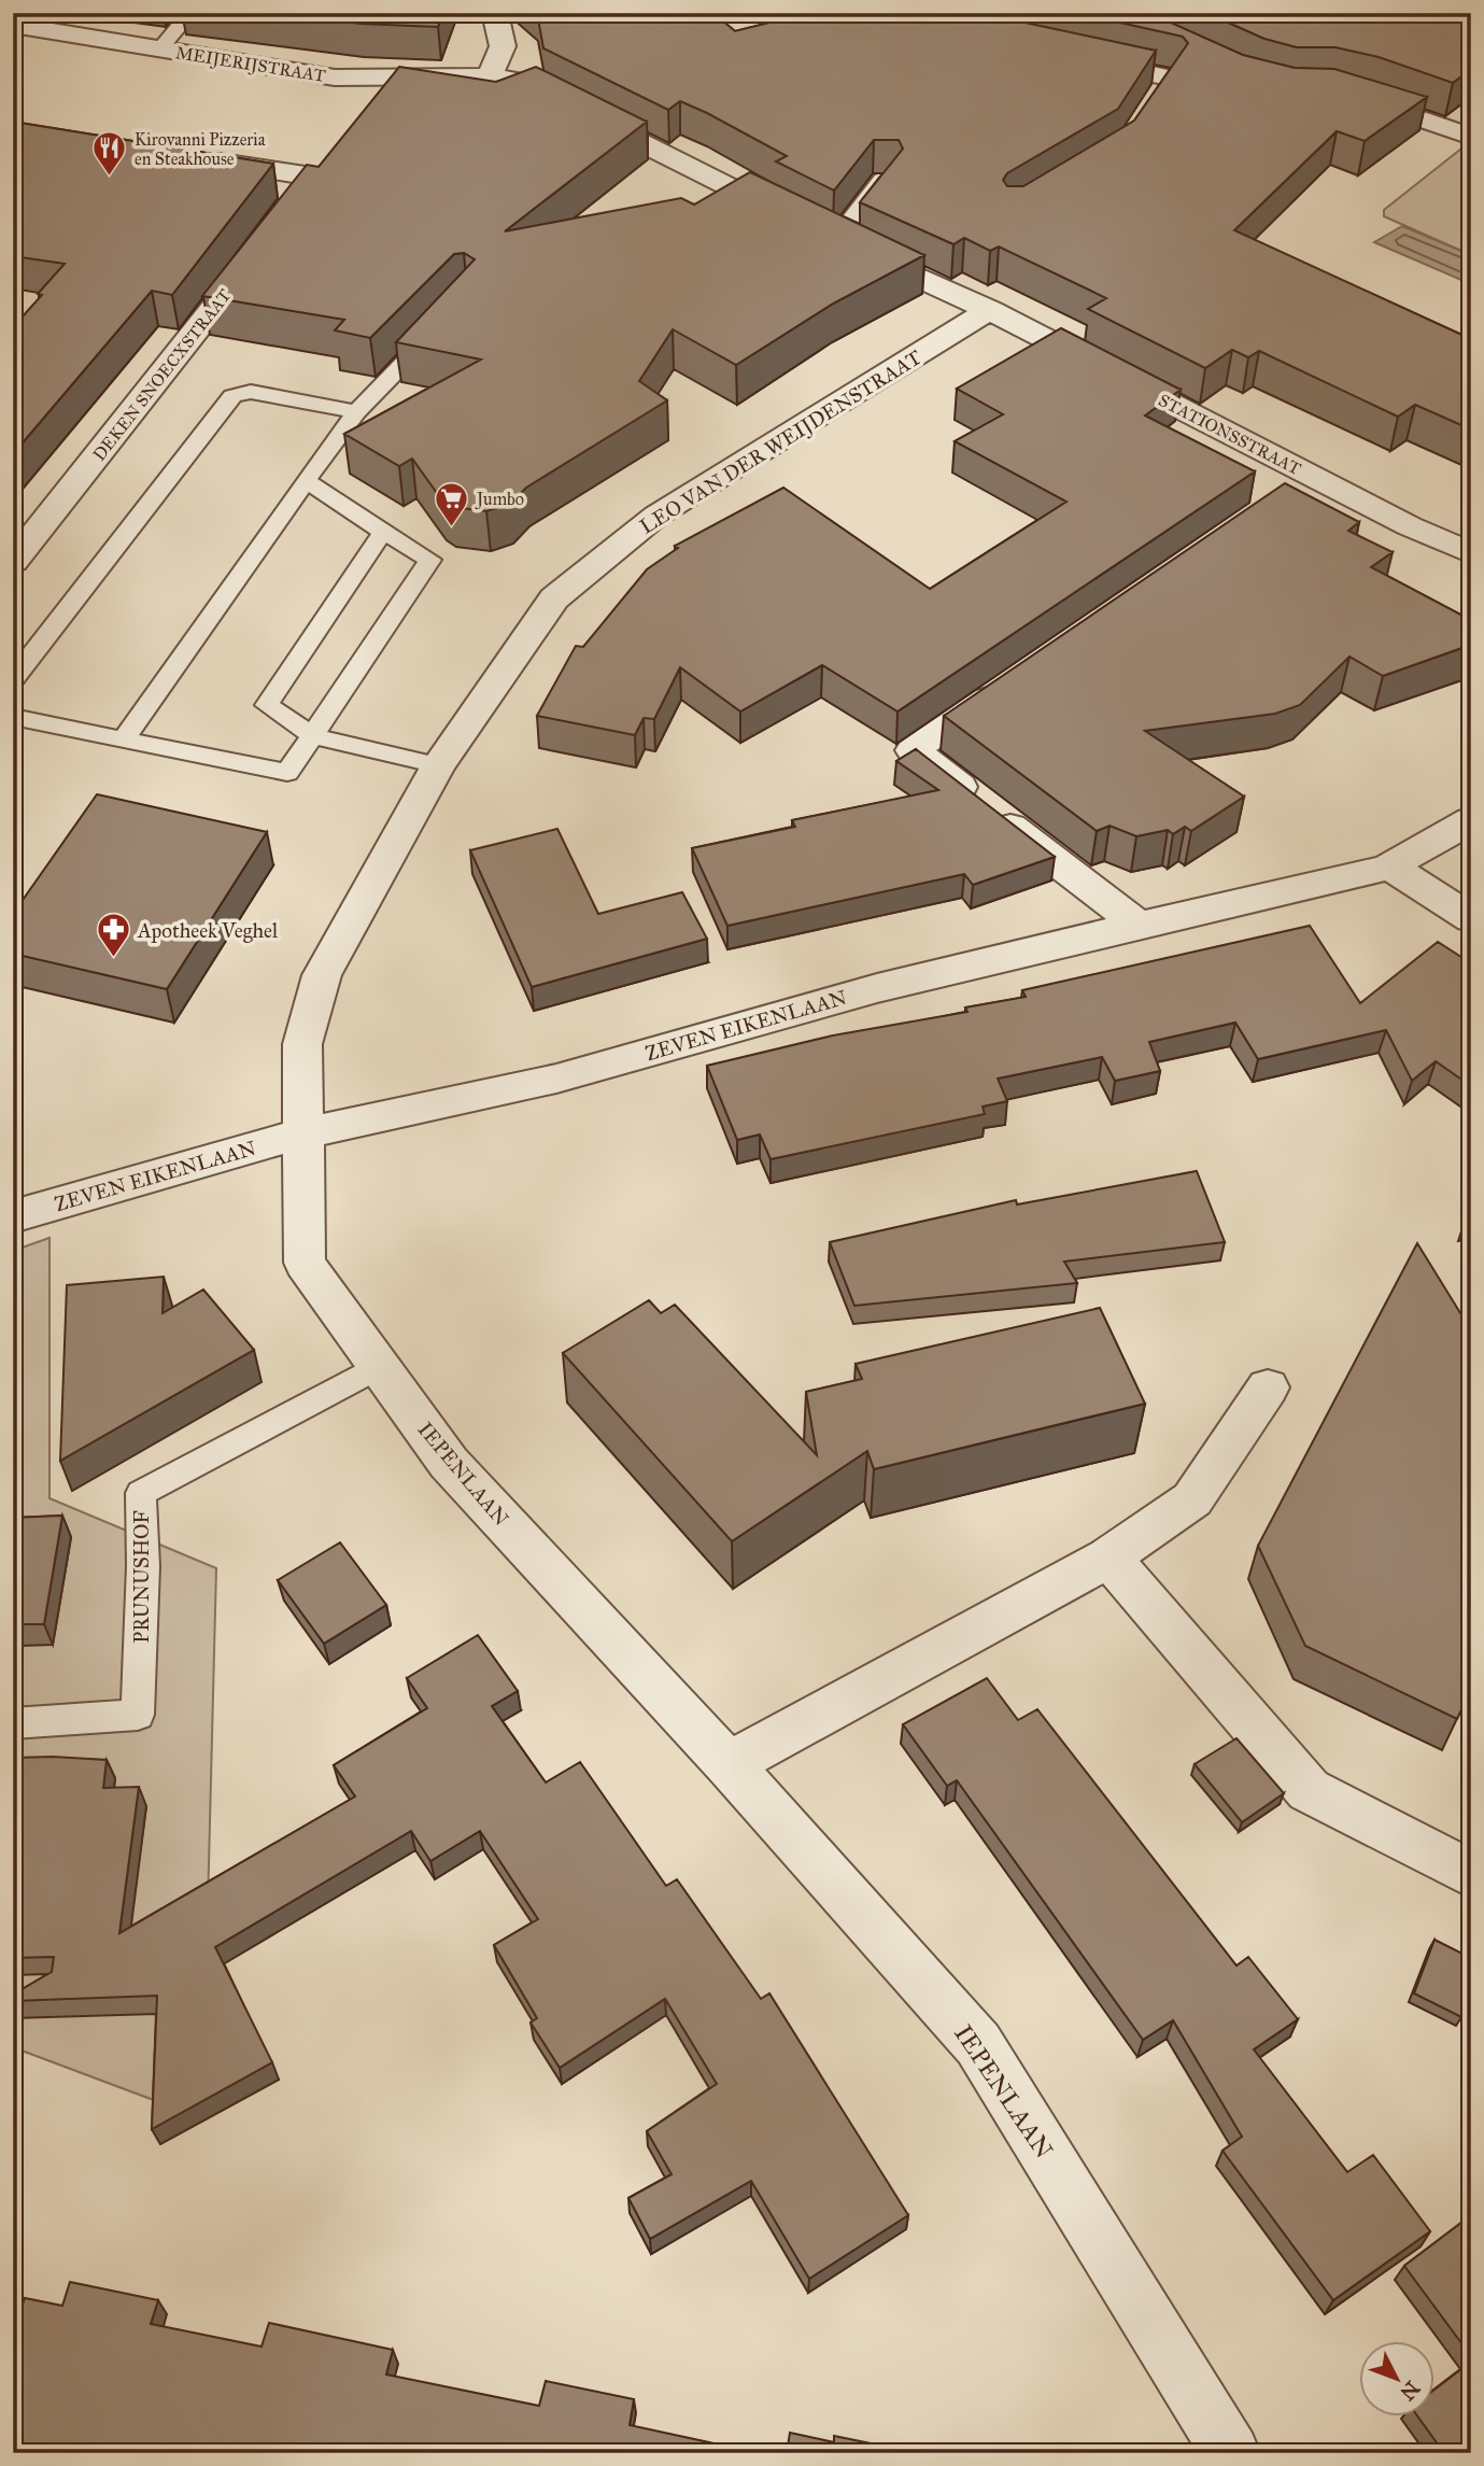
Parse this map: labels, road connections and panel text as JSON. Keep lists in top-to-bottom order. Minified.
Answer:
{"streets":{"street":["MEIJERIJSTRAAT","DEKEN SNOECXSTRAAT","STATIONSSTRAAT","LEO VAN DER WEIJDENSTRAAT","ZEVEN EIKENLAAN","IEPENLAAN"],"lane":["PRUNUSHOF"]},"crossings":[["MEIJERIJSTRAAT","STATIONSSTRAAT"],["STATIONSSTRAAT","LEO VAN DER WEIJDENSTRAAT"],["LEO VAN DER WEIJDENSTRAAT","ZEVEN EIKENLAAN"],["LEO VAN DER WEIJDENSTRAAT","IEPENLAAN"],["ZEVEN EIKENLAAN","IEPENLAAN"],["IEPENLAAN","PRUNUSHOF"]],"places":{"restaurant":["Kirovanni Pizzeria en Steakhouse"],"supermarket":["Jumbo"],"pharmacy":["Apotheek Veghel"]},"north":"bottom right"}
